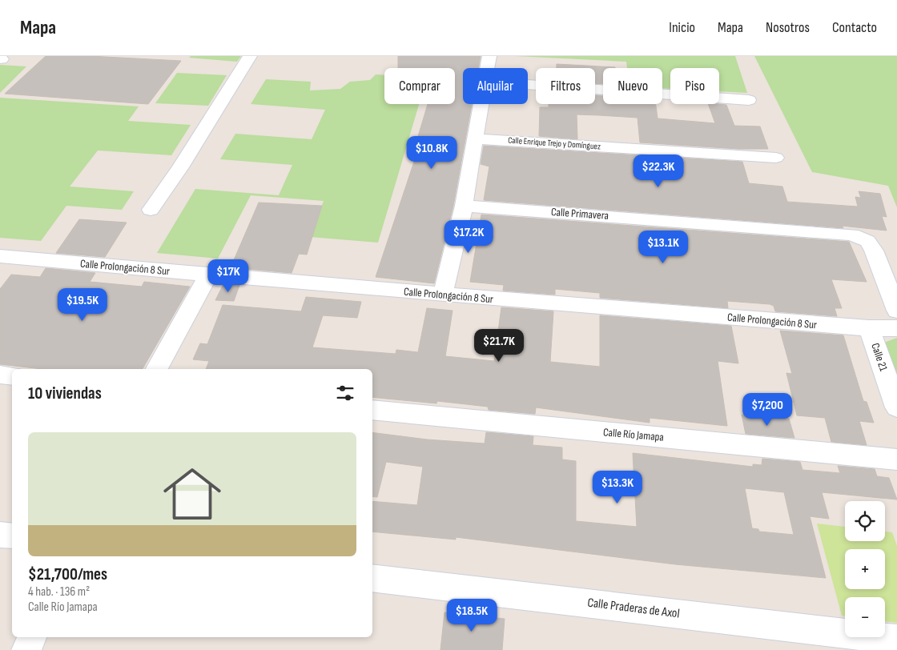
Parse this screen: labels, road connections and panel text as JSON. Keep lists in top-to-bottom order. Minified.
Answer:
{"streets":{"street":["Calle Enrique Trejo y Domínguez","Calle Primavera","Calle Prolongación 8 Sur","Calle 21","Calle Río Jamapa","Calle Praderas de Axol"]},"crossings":[["Calle Prolongación 8 Sur","Calle 21"]],"page":{"header":"Mapa","nav":["Inicio","Mapa","Nosotros","Contacto"],"chip":["Comprar","Alquilar","Filtros","Nuevo","Piso"],"price":["$10.8K","$22.3K","$17.2K","$13.1K","$17K","$19.5K","$21.7K","$7,200","$13.3K","$18.5K"],"heading":"10 viviendas","list":[{"name":"$21,700/mes","note":"4 hab. · 136 m² · Calle Río Jamapa"}],"map_buttons":["+","−"]}}
